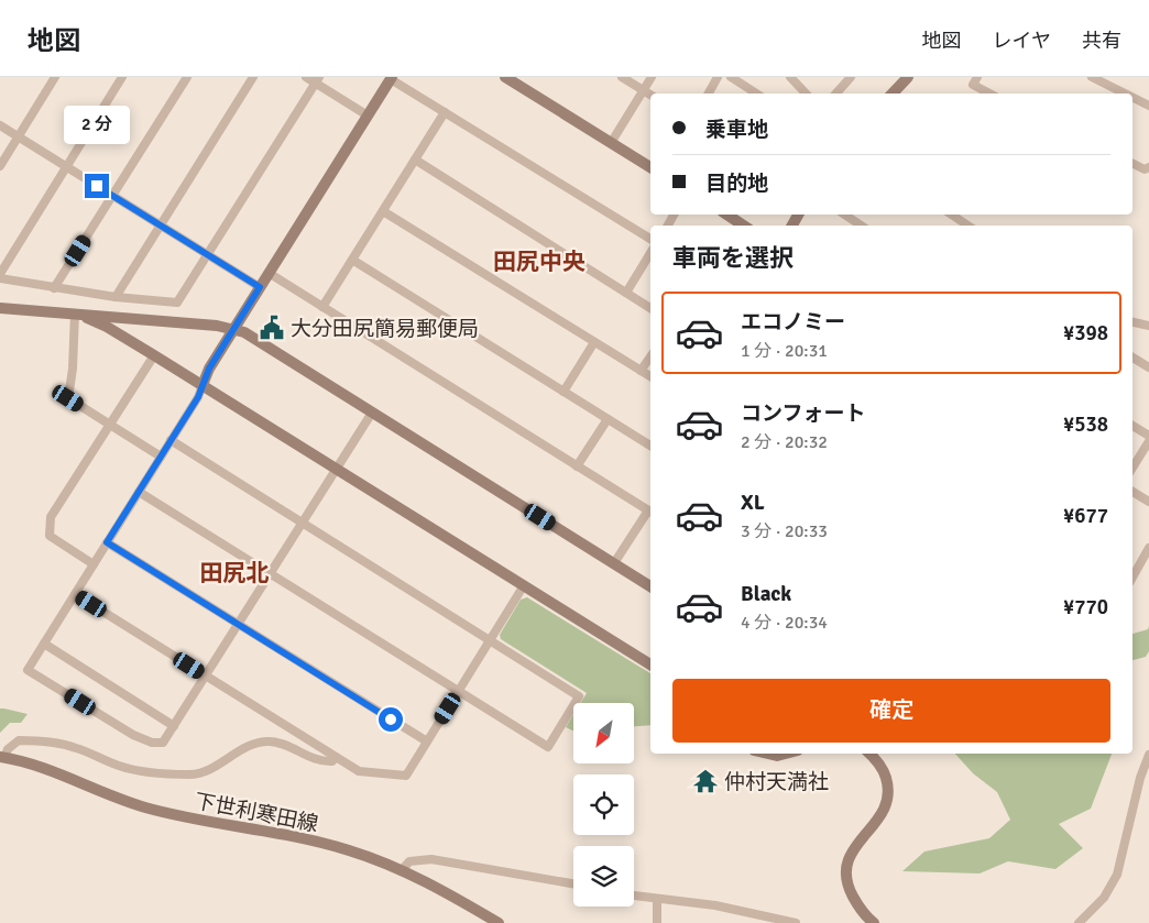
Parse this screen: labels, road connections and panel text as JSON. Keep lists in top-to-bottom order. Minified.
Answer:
{"streets":{"street":["下世利寒田線"]},"districts":["田尻中央","田尻北"],"places":{"public building":["大分田尻簡易郵便局"],"temple":["仲村天満社"]},"north":"bottom left","page":{"header":"地図","nav":["地図","レイヤ","共有"],"banner":["乗車地","目的地"],"bubble":"2 分","heading":"車両を選択","list":[{"name":"エコノミー","note":"1 分 · 20:31","value":"¥398"},{"name":"コンフォート","note":"2 分 · 20:32","value":"¥538"},{"name":"XL","note":"3 分 · 20:33","value":"¥677"},{"name":"Black","note":"4 分 · 20:34","value":"¥770"}],"buttons":"確定"}}
